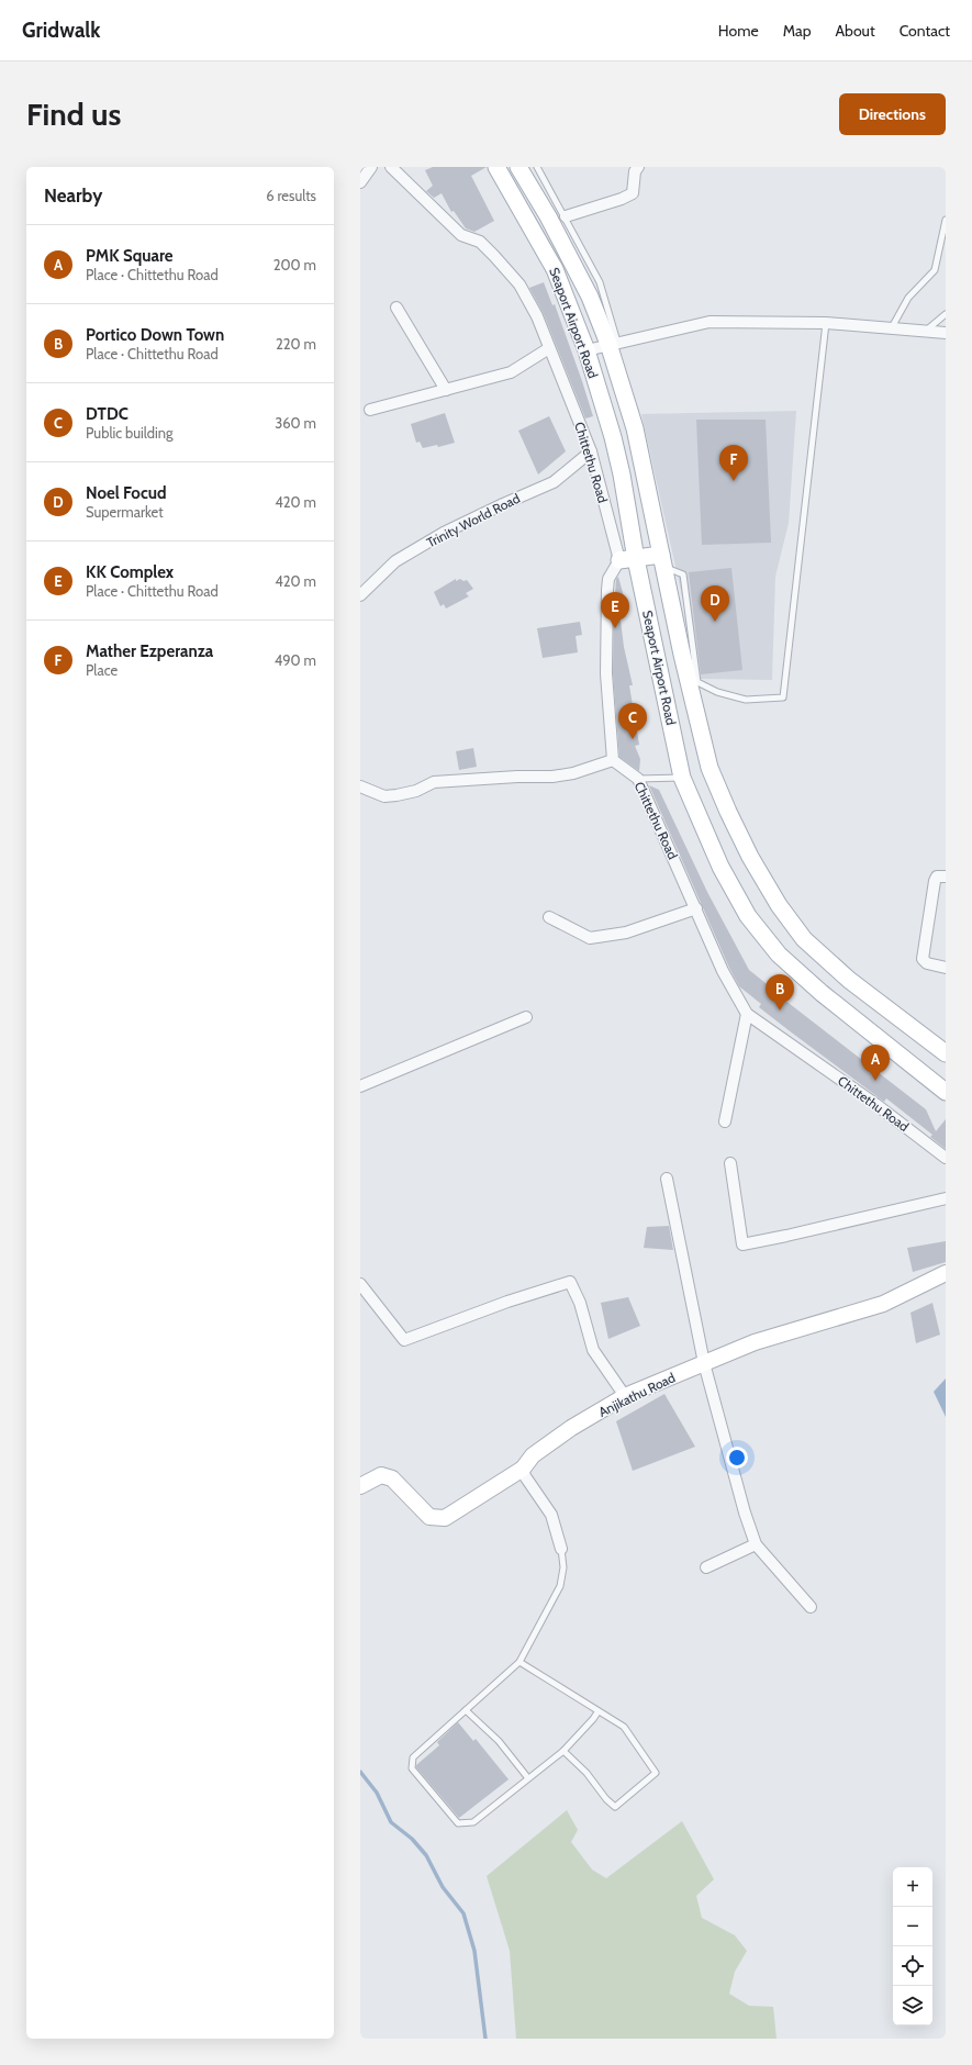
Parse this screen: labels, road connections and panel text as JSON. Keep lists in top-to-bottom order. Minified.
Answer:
{"streets":{"main road":["Seaport Airport Road"],"street":["Chittethu Road","Trinity World Road","Anjikathu Road"]},"crossings":[["Chittethu Road","Trinity World Road"]],"page":{"header":"Gridwalk","nav":["Home","Map","About","Contact"],"buttons":"Directions","title":"Find us","heading":["Nearby","6 results"],"list":[{"mark":"A","name":"PMK Square","note":"Place · Chittethu Road","value":"200 m"},{"mark":"B","name":"Portico Down Town","note":"Place · Chittethu Road","value":"220 m"},{"mark":"C","name":"DTDC","note":"Public building","value":"360 m"},{"mark":"D","name":"Noel Focud","note":"Supermarket","value":"420 m"},{"mark":"E","name":"KK Complex","note":"Place · Chittethu Road","value":"420 m"},{"mark":"F","name":"Mather Ezperanza","note":"Place","value":"490 m"}],"pins":["F","D","E","C","B","A"],"map_buttons":["+","−"]}}
